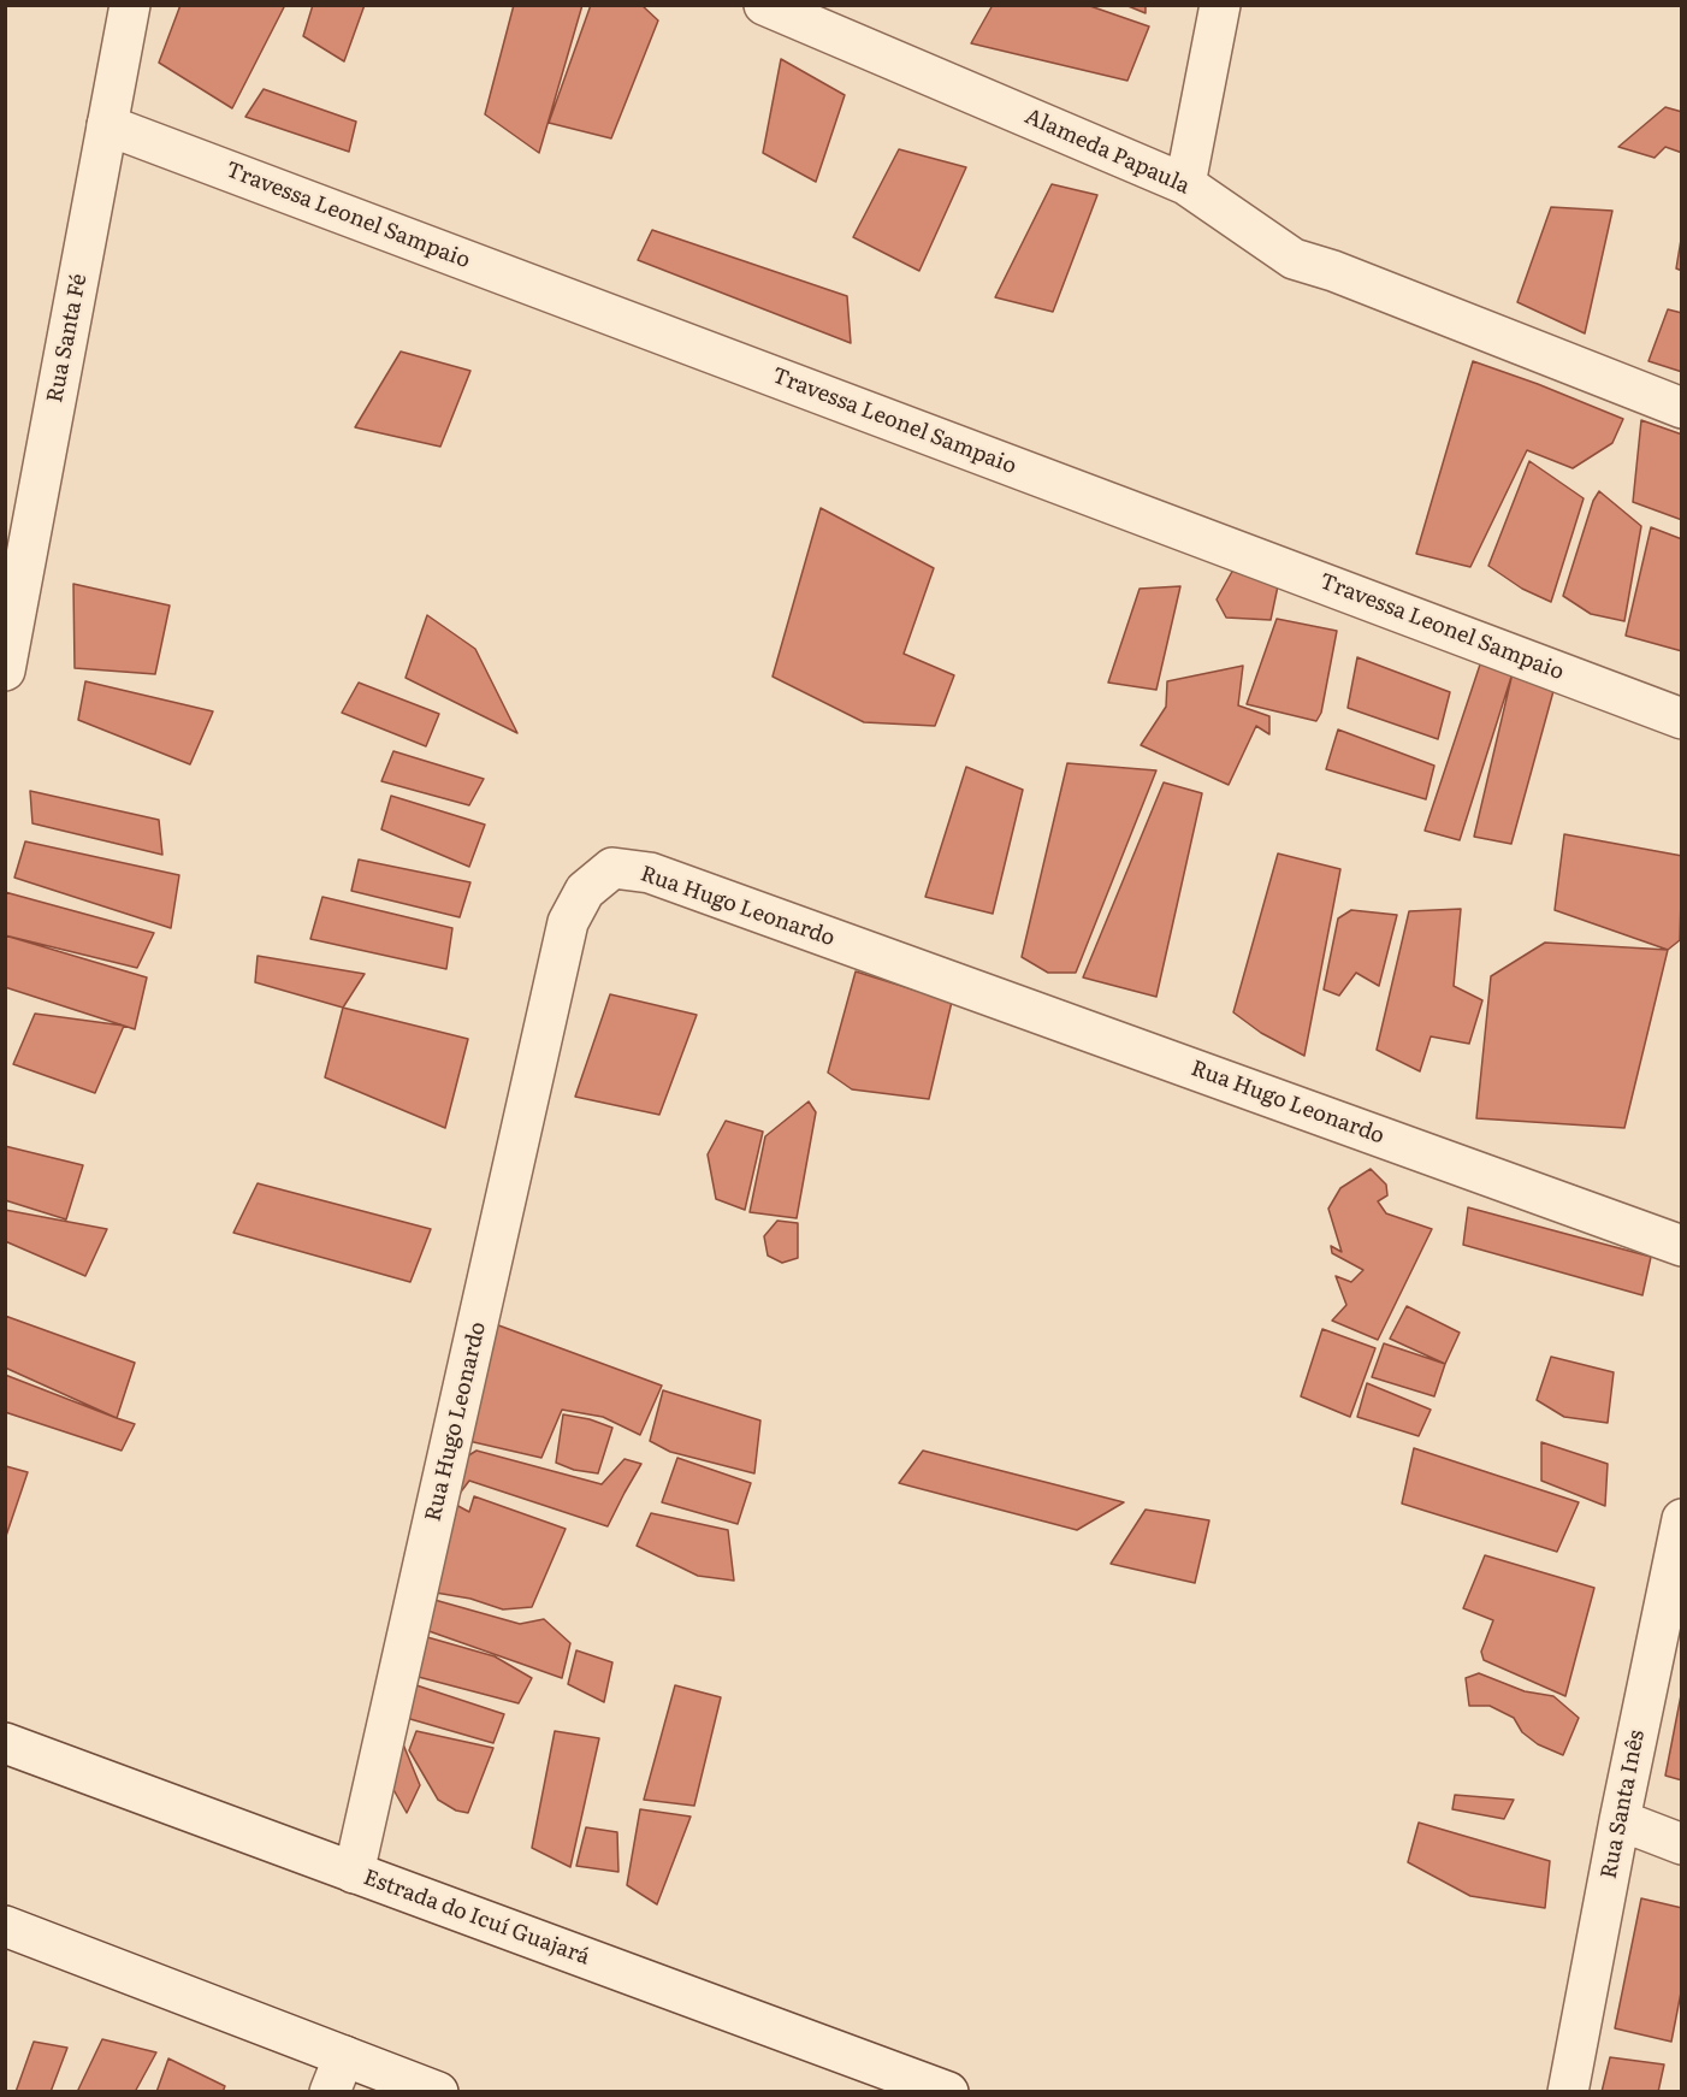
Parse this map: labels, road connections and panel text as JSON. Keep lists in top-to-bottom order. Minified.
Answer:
{"streets":{"street":["Alameda Papaula","Travessa Leonel Sampaio","Rua Santa Fé","Rua Hugo Leonardo","Rua Santa Inês","Estrada do Icuí Guajará"]},"crossings":[["Travessa Leonel Sampaio","Rua Santa Fé"],["Rua Hugo Leonardo","Estrada do Icuí Guajará"]]}
